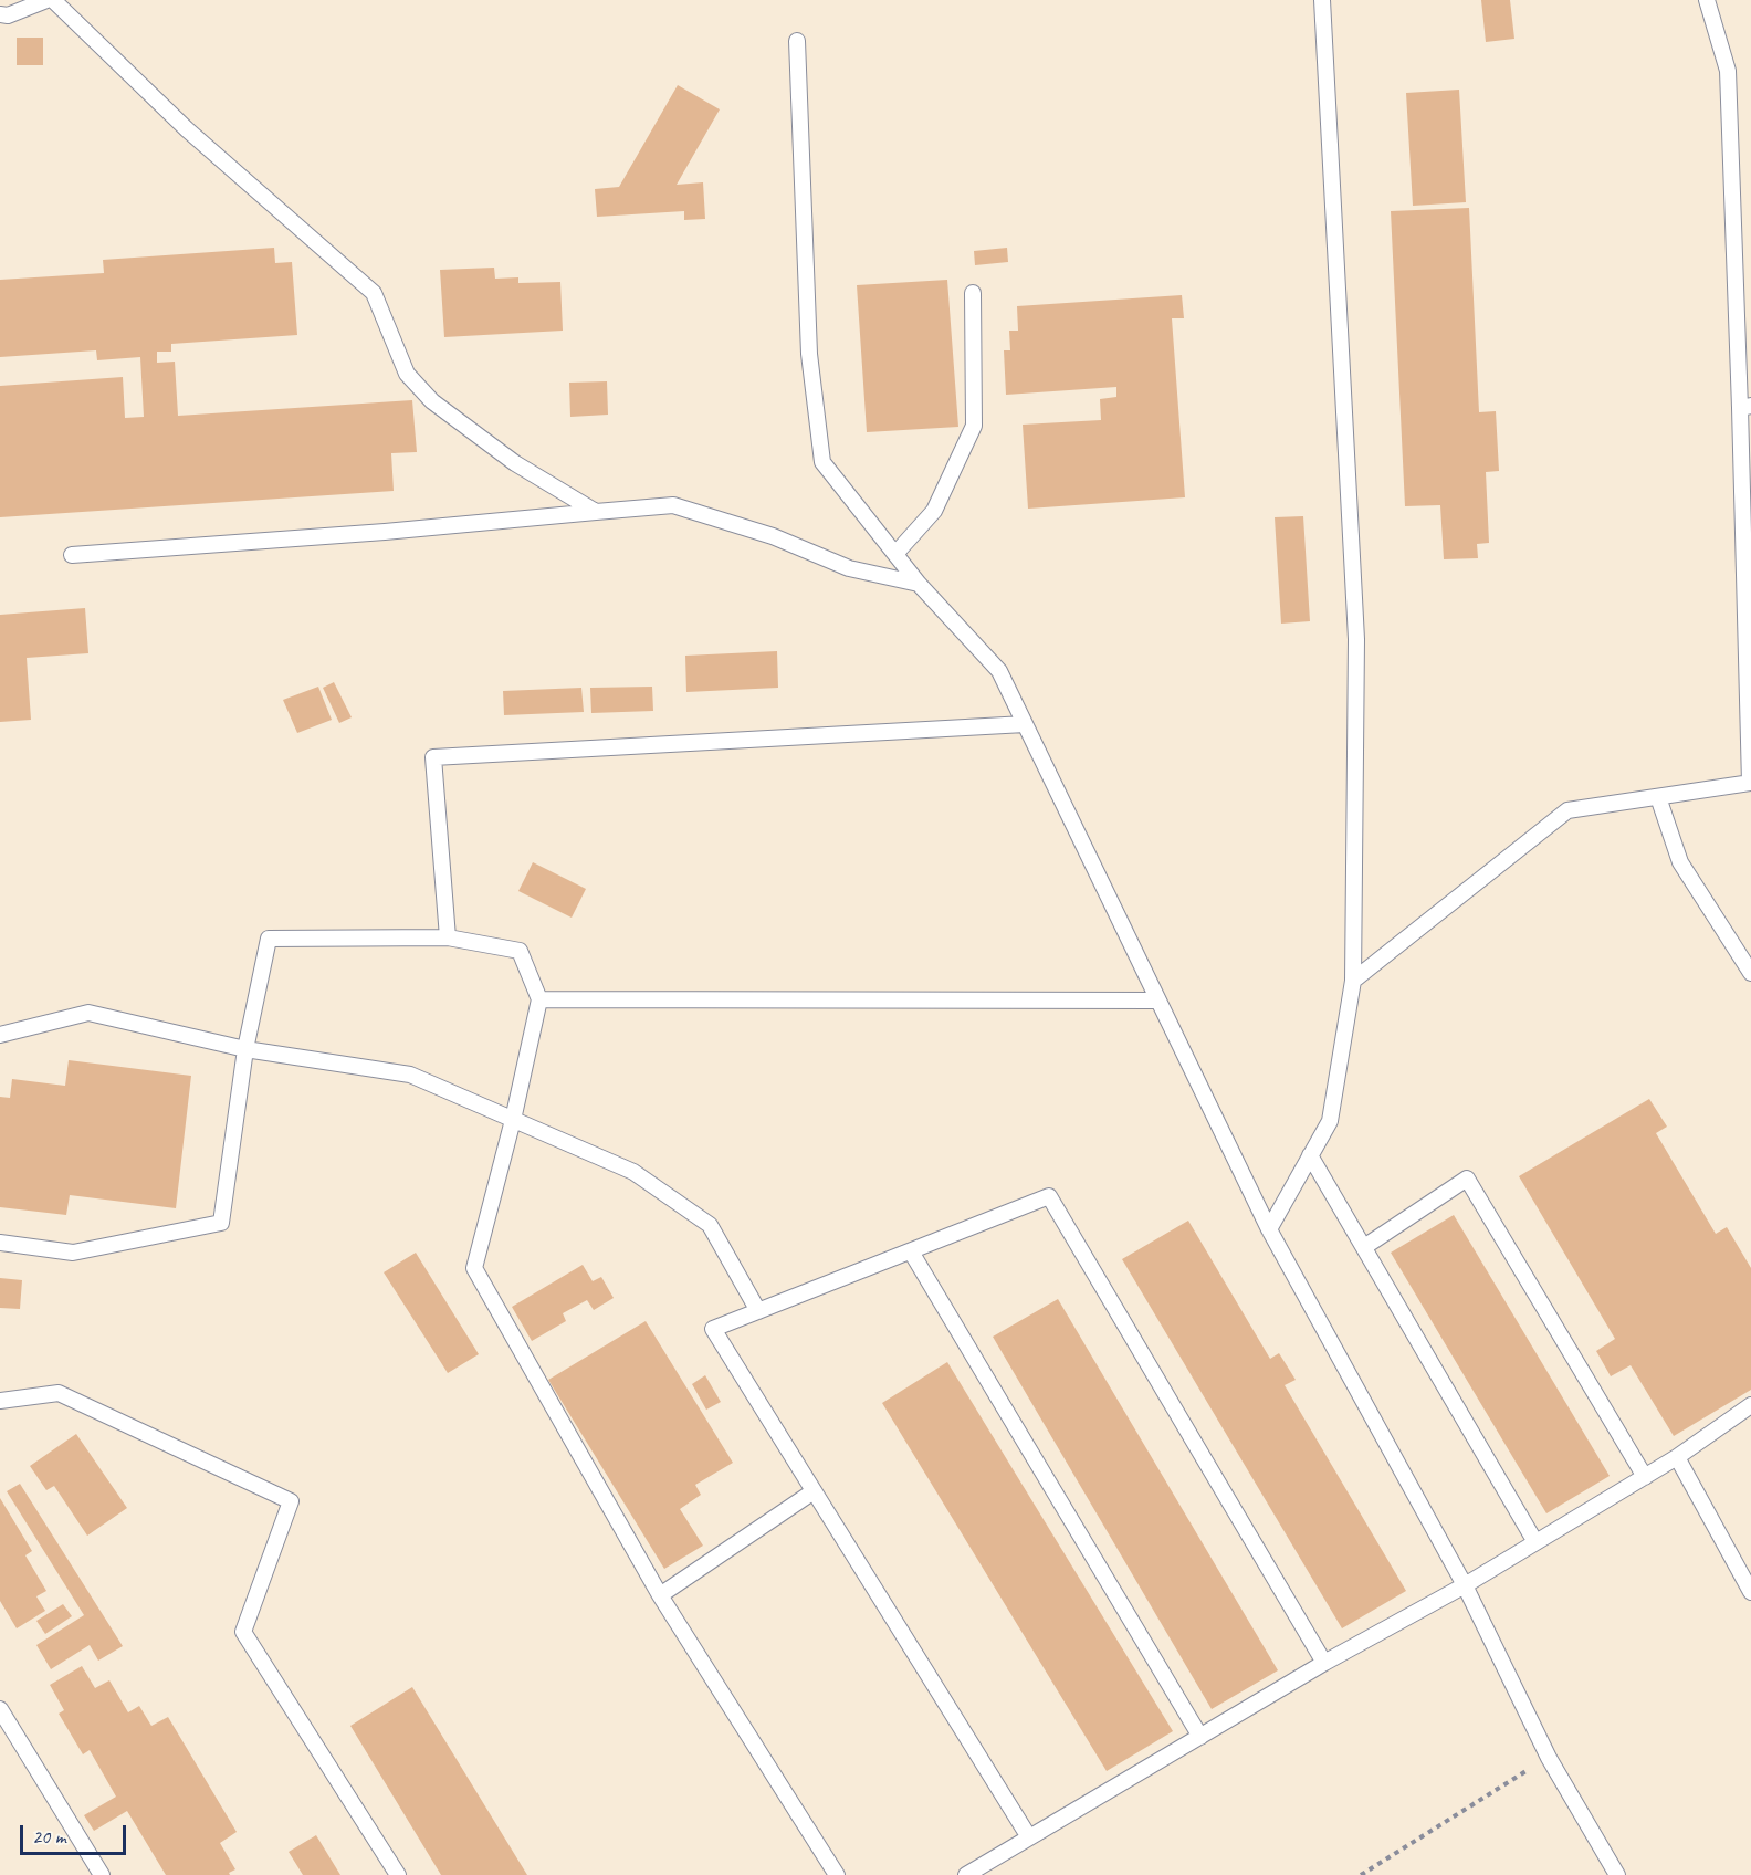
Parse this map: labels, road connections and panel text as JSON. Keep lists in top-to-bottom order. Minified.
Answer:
{"scale_bar":"20 m"}
